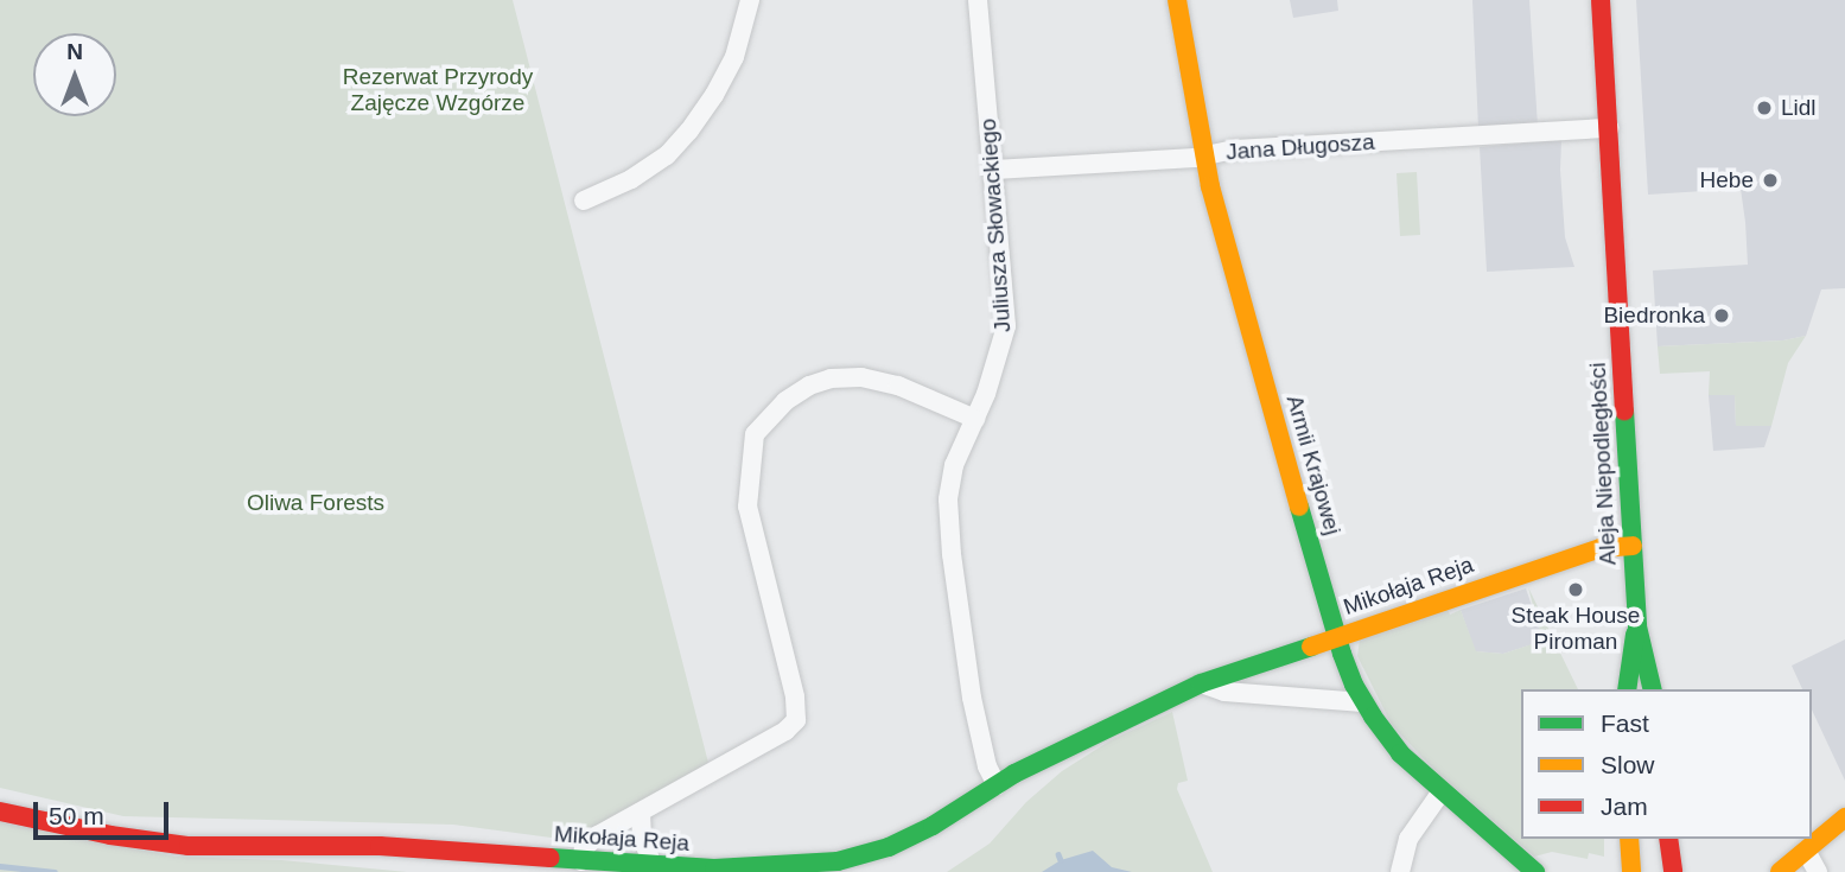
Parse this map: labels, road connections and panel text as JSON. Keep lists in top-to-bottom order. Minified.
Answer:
{"streets":{"street":["Jana Długosza","Juliusza Słowackiego","Aleja Niepodległości","Armii Krajowej","Mikołaja Reja"]},"crossings":[["Jana Długosza","Juliusza Słowackiego"],["Jana Długosza","Aleja Niepodległości"],["Jana Długosza","Armii Krajowej"],["Juliusza Słowackiego","Mikołaja Reja"],["Aleja Niepodległości","Mikołaja Reja"],["Armii Krajowej","Mikołaja Reja"]],"parks":["Rezerwat Przyrody Zajęcze Wzgórze","Oliwa Forests"],"places":["Lidl","Hebe","Biedronka","Steak House Piroman"],"legend":["Fast","Slow","Jam"],"scale_bar":"50 m","north":"top"}
